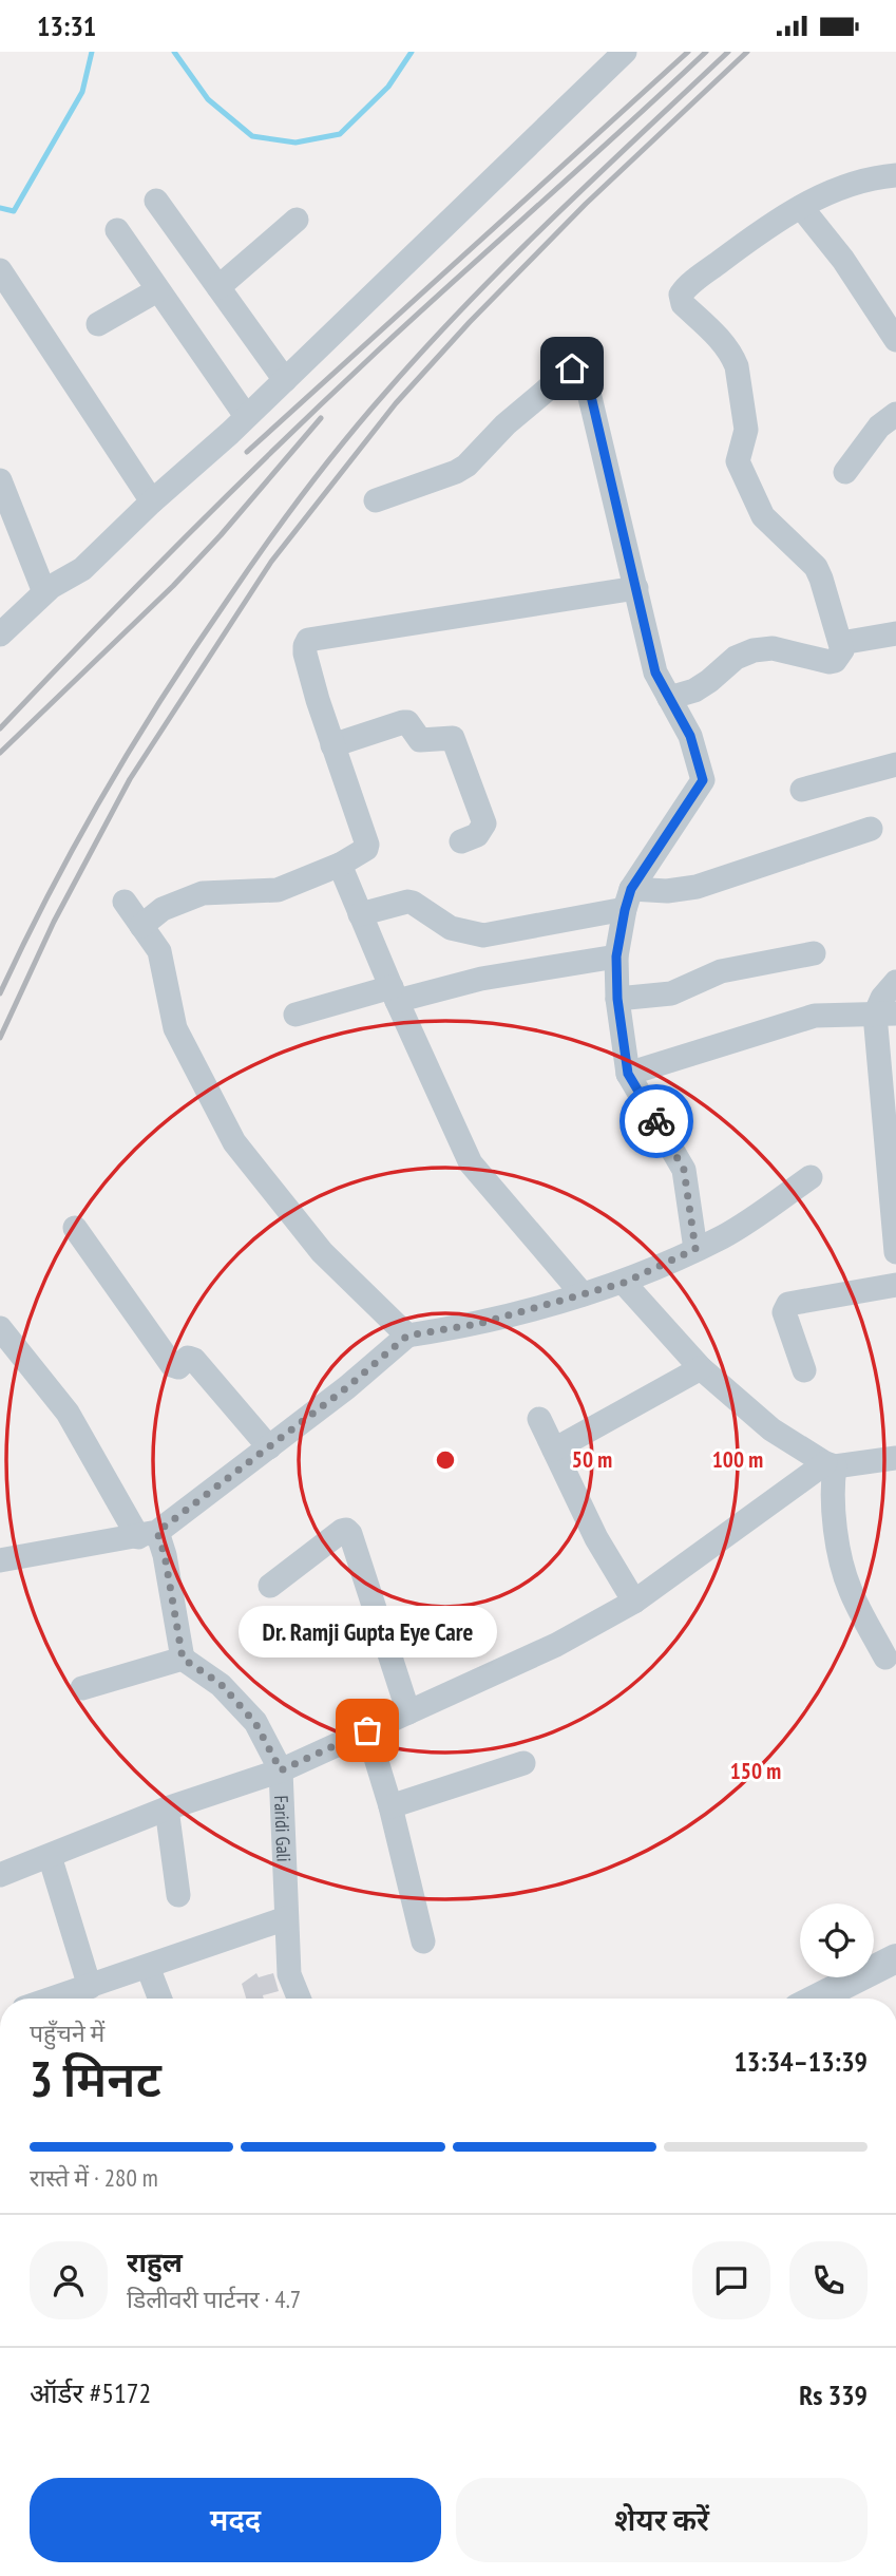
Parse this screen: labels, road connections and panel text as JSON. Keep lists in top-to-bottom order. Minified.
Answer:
{"streets":{"street":["Faridi Gali"]},"places":["Dr. Ramji Gupta Eye Care"],"page":{"status":"13:31","bubble":"Dr. Ramji Gupta Eye Care","heading":["3 मिनट","पहुँचने में","13:34–13:39"],"panel":["राहुल","डिलीवरी पार्टनर · 4.7","ऑर्डर #5172","Rs 339"],"bar":"रास्ते में · 280 m","buttons":["मदद","शेयर करें"]},"rings":["50 m","100 m","150 m"]}
